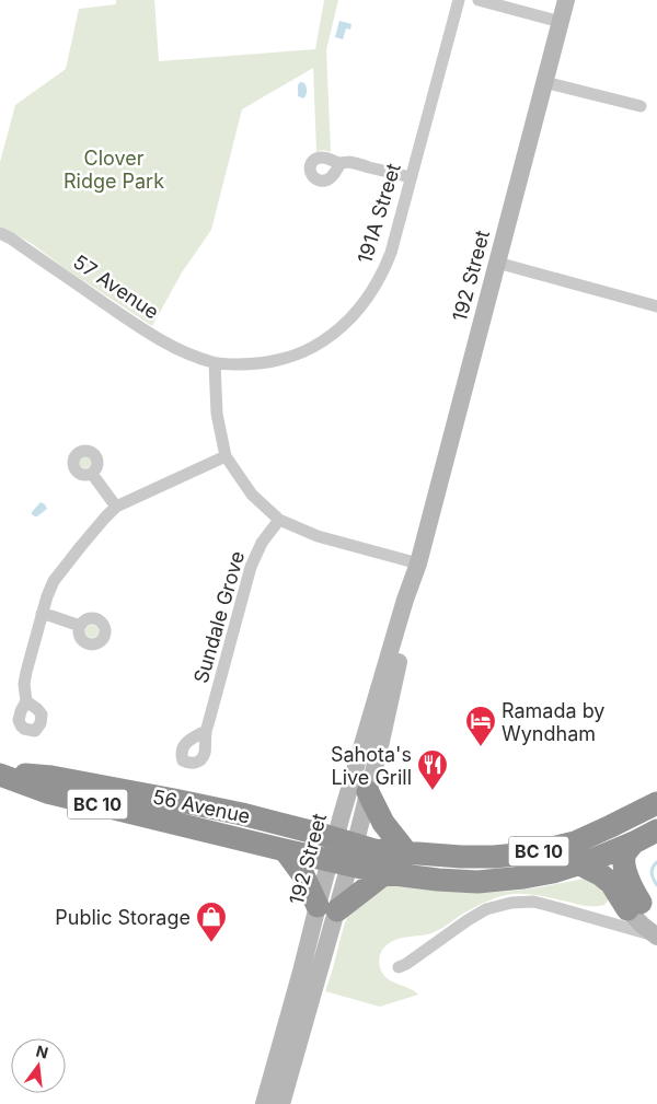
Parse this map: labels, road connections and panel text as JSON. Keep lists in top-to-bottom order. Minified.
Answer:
{"streets":{"highway":["BC 10","56 Avenue"],"main road":["192 Street"],"street":["191A Street","57 Avenue","Sundale Grove"]},"crossings":[["191A Street","57 Avenue"],["192 Street","BC 10"],["192 Street","56 Avenue"],["BC 10","56 Avenue"]],"parks":["Clover Ridge Park"],"places":{"hotel":["Ramada by Wyndham"],"restaurant":["Sahota's Live Grill"],"shop":["Public Storage"]},"north":"top"}
